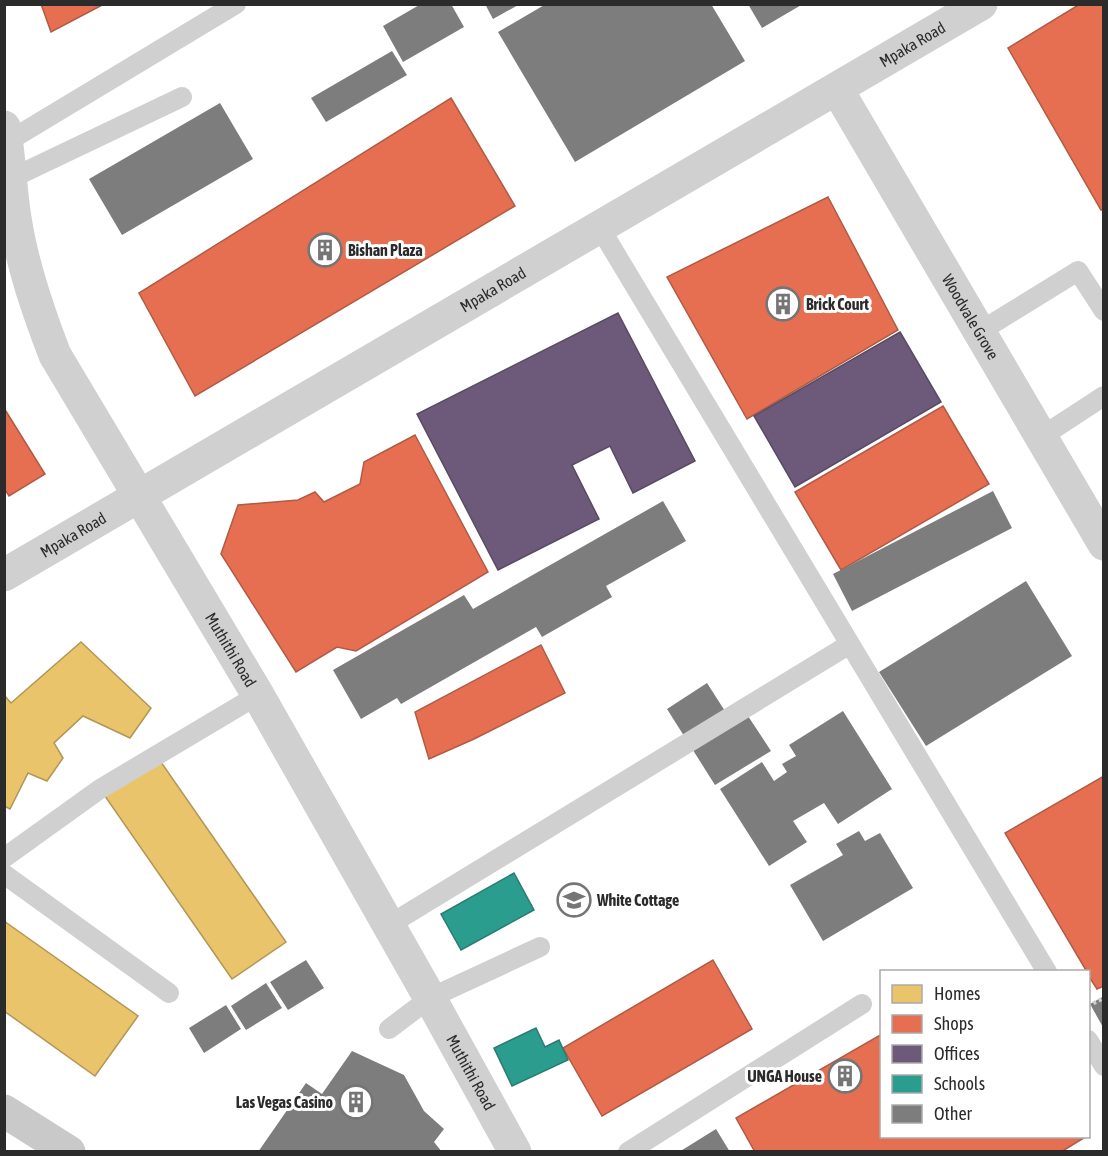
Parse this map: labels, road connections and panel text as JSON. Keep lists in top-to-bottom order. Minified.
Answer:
{"streets":{"street":["Mpaka Road","Woodvale Grove","Muthithi Road"]},"crossings":[["Mpaka Road","Woodvale Grove"],["Mpaka Road","Muthithi Road"]],"places":{"building":["Bishan Plaza","Brick Court","UNGA House","Las Vegas Casino"],"school or university":["White Cottage"]},"legend":["Homes","Shops","Offices","Schools","Other"]}
